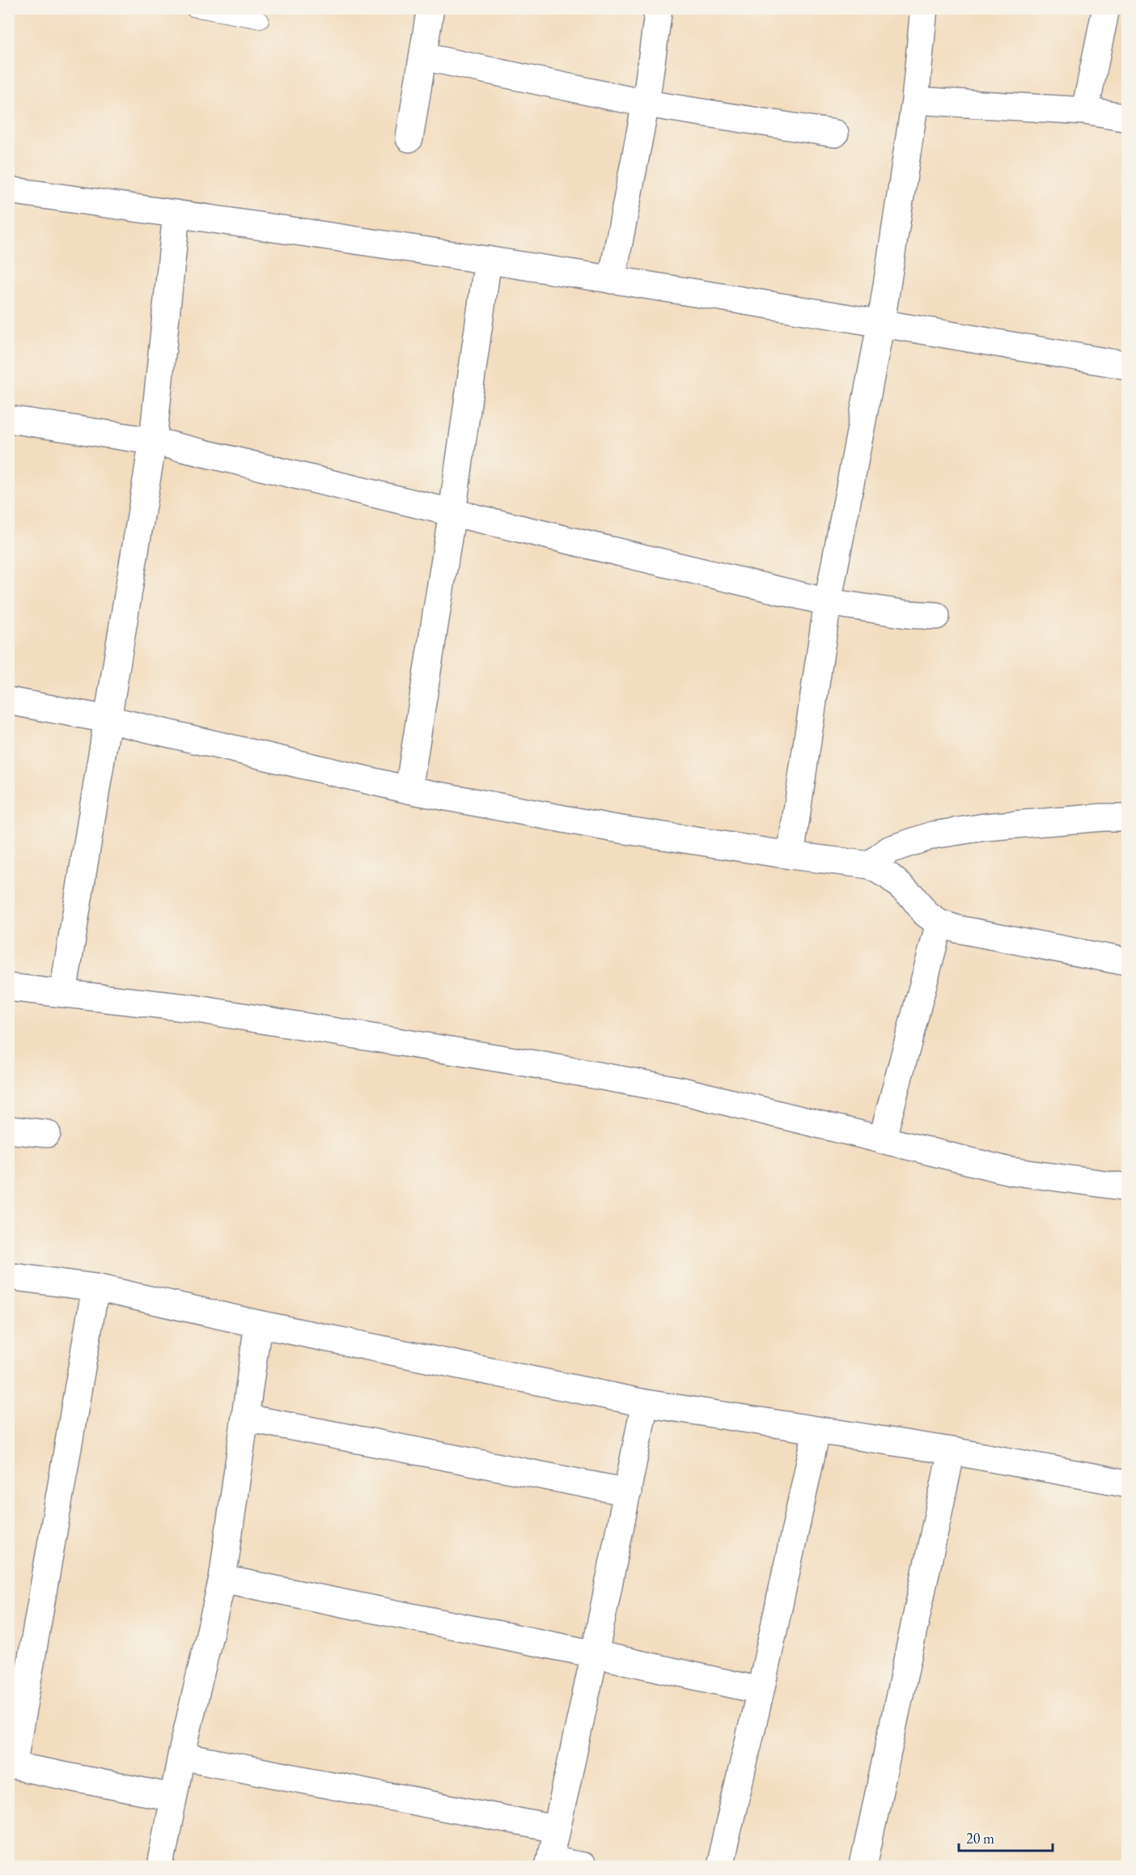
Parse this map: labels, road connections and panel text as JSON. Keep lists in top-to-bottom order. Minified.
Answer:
{"scale_bar":"20 m"}
